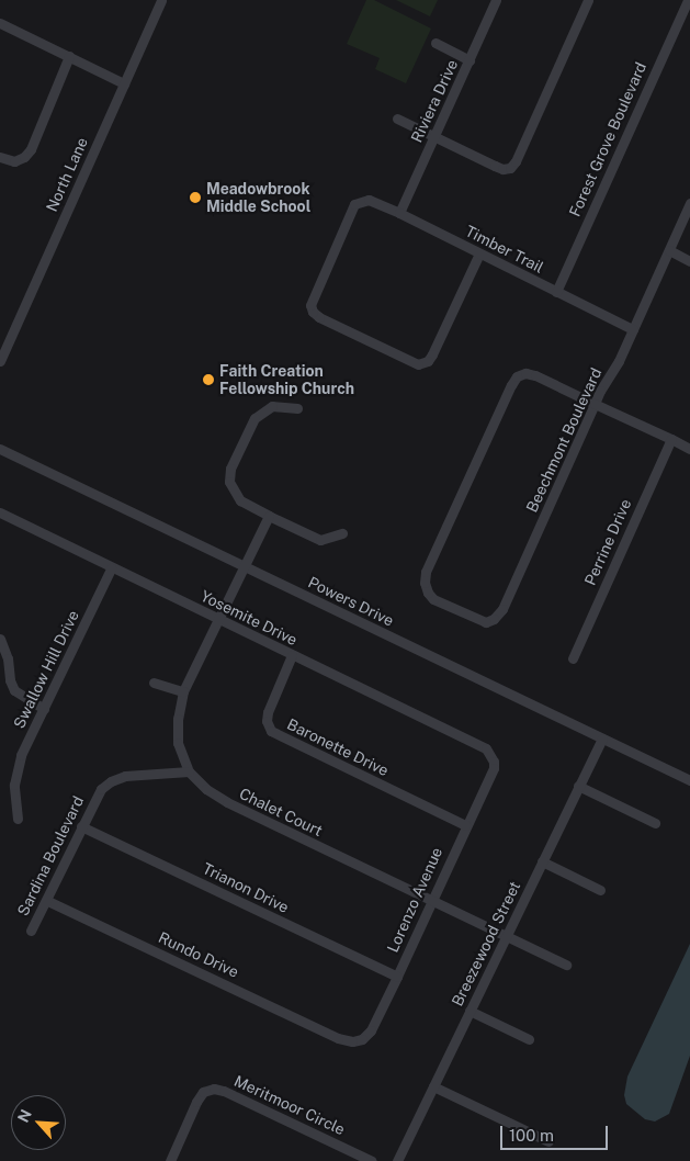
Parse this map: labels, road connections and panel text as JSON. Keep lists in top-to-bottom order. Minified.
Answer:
{"streets":{"street":["Riviera Drive","Forest Grove Boulevard","North Lane","Timber Trail","Beechmont Boulevard","Perrine Drive","Powers Drive","Yosemite Drive","Swallow Hill Drive","Baronette Drive","Chalet Court","Sardina Boulevard","Trianon Drive","Lorenzo Avenue","Breezewood Street","Rundo Drive","Meritmoor Circle"]},"crossings":[["Riviera Drive","Timber Trail"],["Forest Grove Boulevard","Timber Trail"],["Timber Trail","Beechmont Boulevard"],["Powers Drive","Chalet Court"],["Powers Drive","Breezewood Street"],["Yosemite Drive","Swallow Hill Drive"],["Yosemite Drive","Baronette Drive"],["Yosemite Drive","Chalet Court"],["Yosemite Drive","Lorenzo Avenue"],["Baronette Drive","Lorenzo Avenue"],["Chalet Court","Sardina Boulevard"],["Chalet Court","Lorenzo Avenue"],["Chalet Court","Breezewood Street"],["Sardina Boulevard","Trianon Drive"],["Sardina Boulevard","Rundo Drive"],["Trianon Drive","Lorenzo Avenue"],["Lorenzo Avenue","Rundo Drive"]],"places":["Meadowbrook Middle School","Faith Creation Fellowship Church"],"scale_bar":"100 m","north":"top left"}
